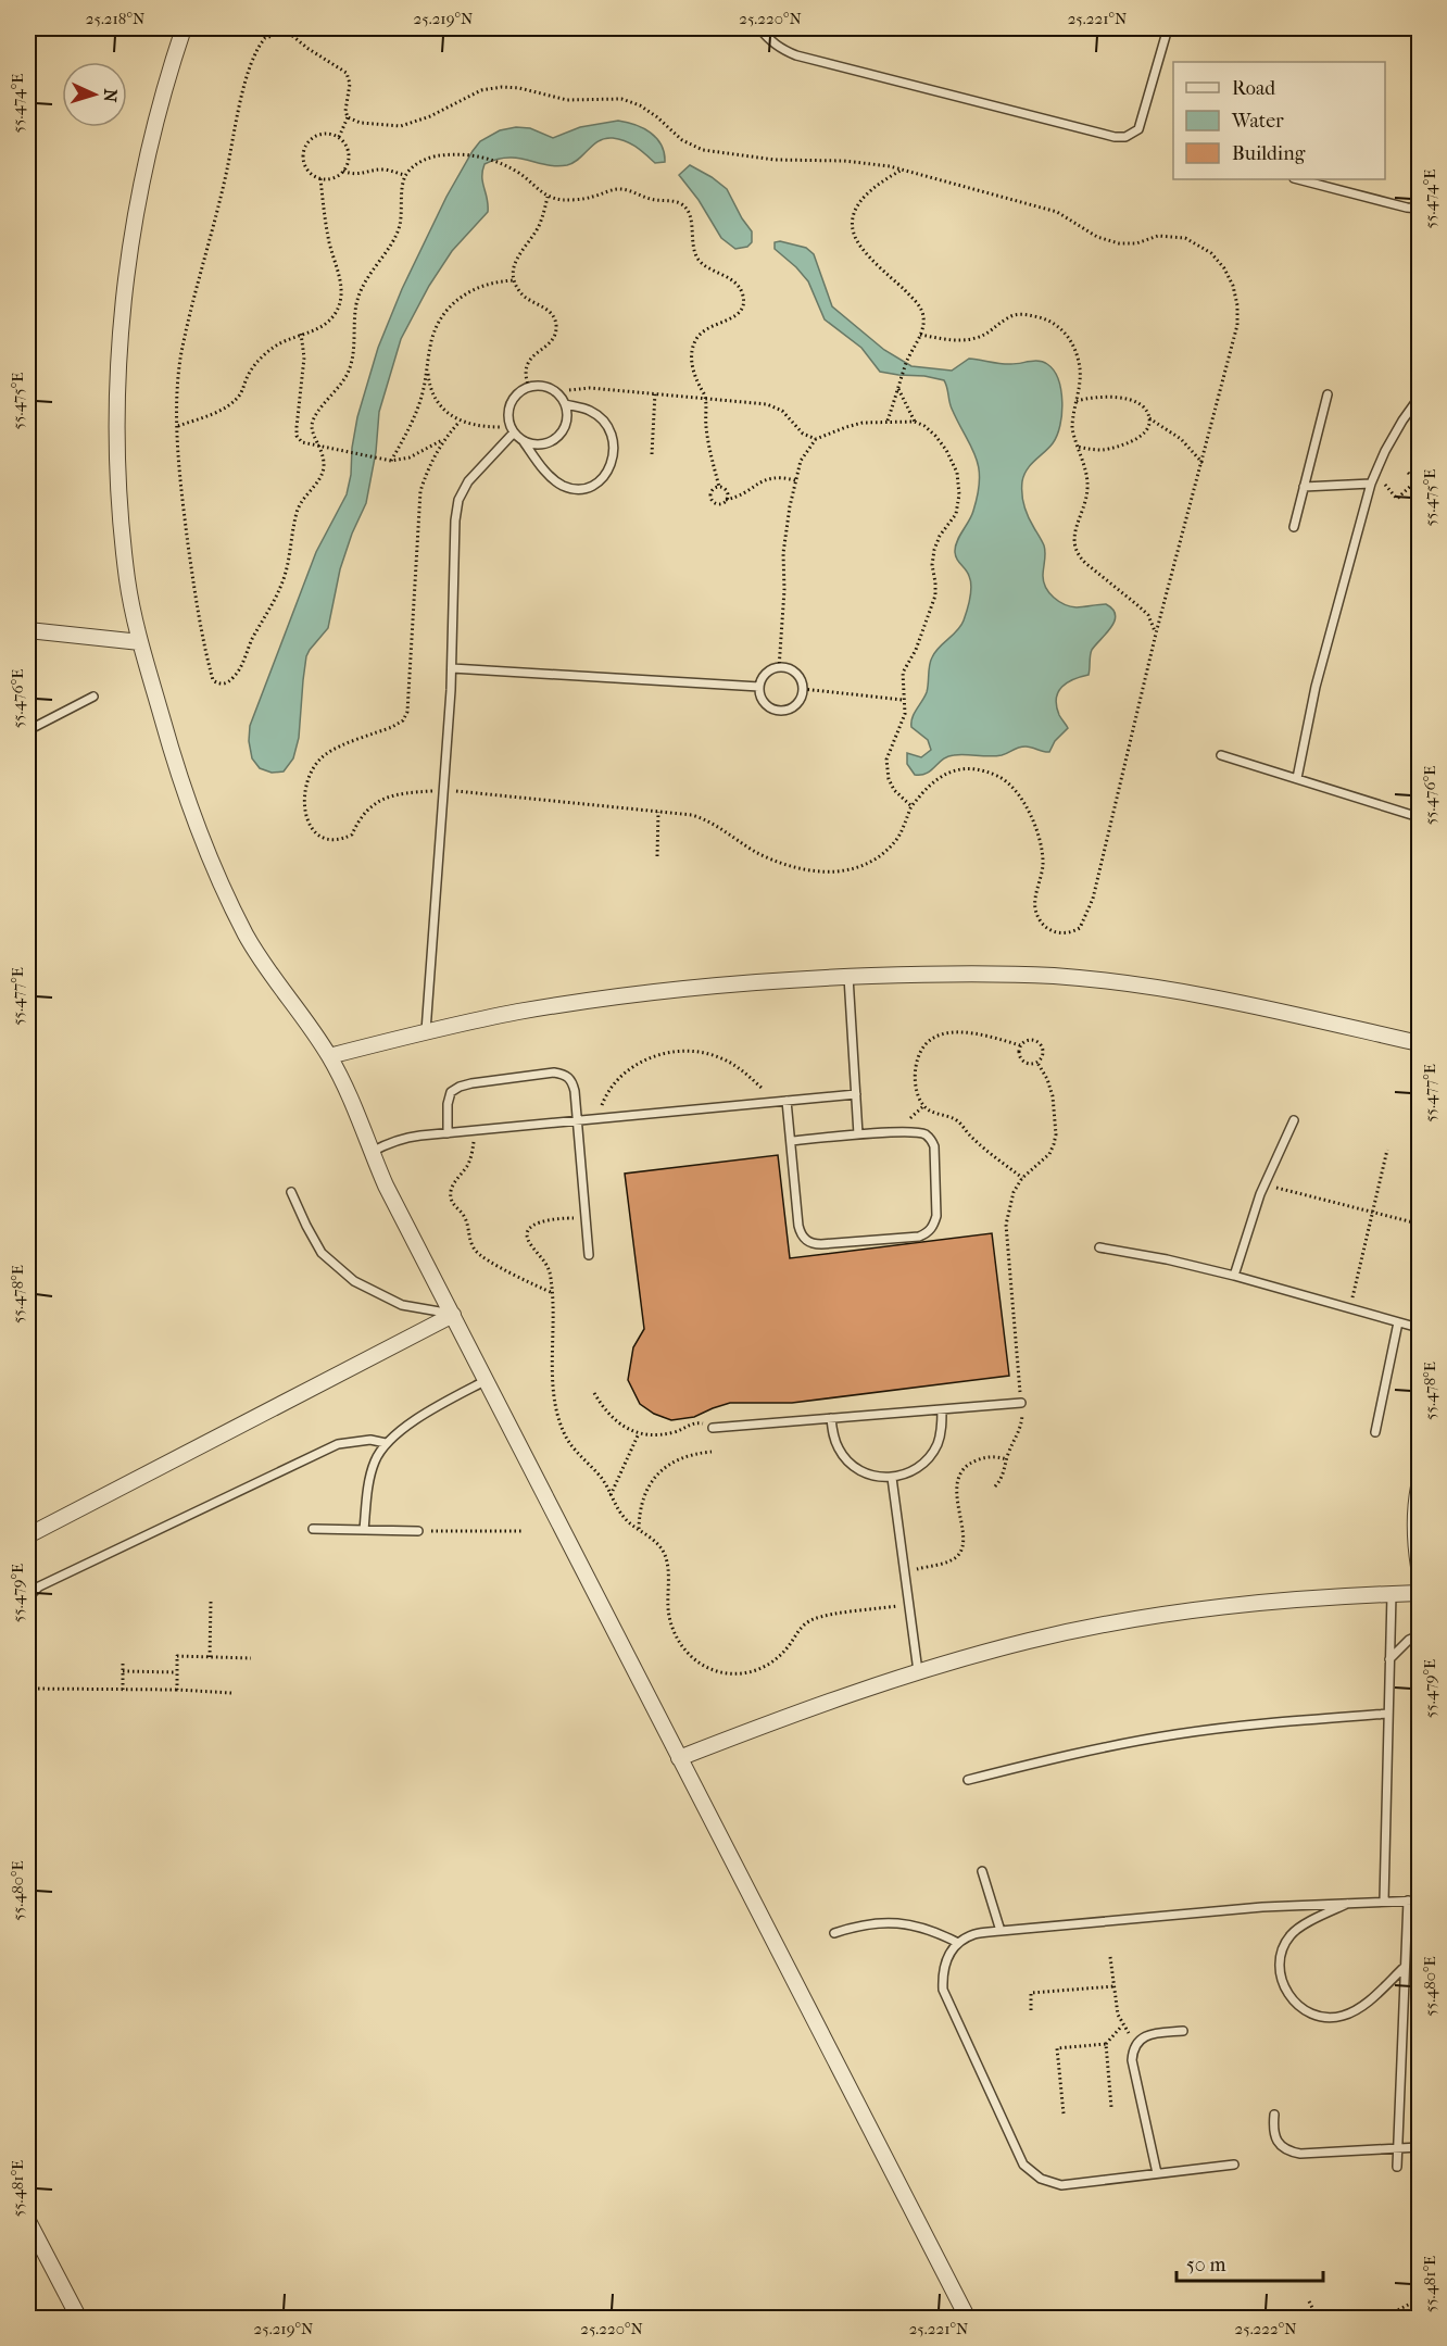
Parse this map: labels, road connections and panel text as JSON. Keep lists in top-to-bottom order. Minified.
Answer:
{"legend":["Road","Water","Building"],"scale_bar":"50 m","north":"right","coordinates":["25.218°N","25.219°N","25.220°N","25.221°N","55.474°E","55.475°E","55.476°E","55.477°E","55.478°E","55.479°E","55.480°E","55.481°E","25.222°N"]}
